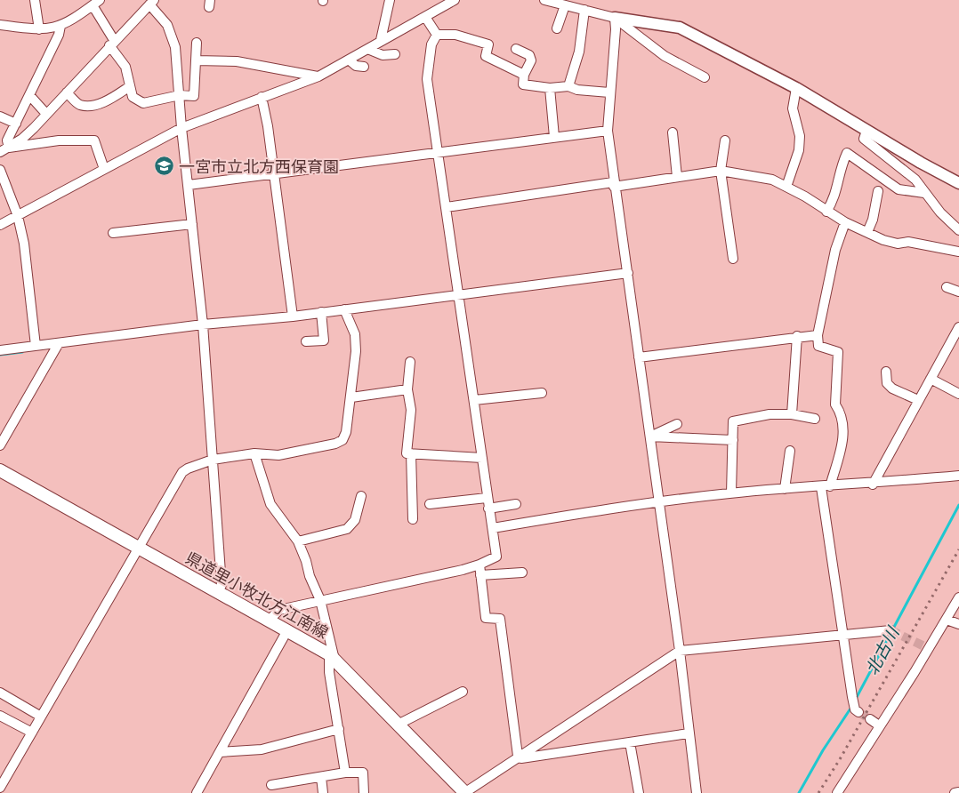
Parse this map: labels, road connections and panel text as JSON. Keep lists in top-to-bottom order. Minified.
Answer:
{"streets":{"main road":["県道里小牧北方江南線"]},"water":["北古川"],"places":{"school or university":["一宮市立北方西保育園"]}}
